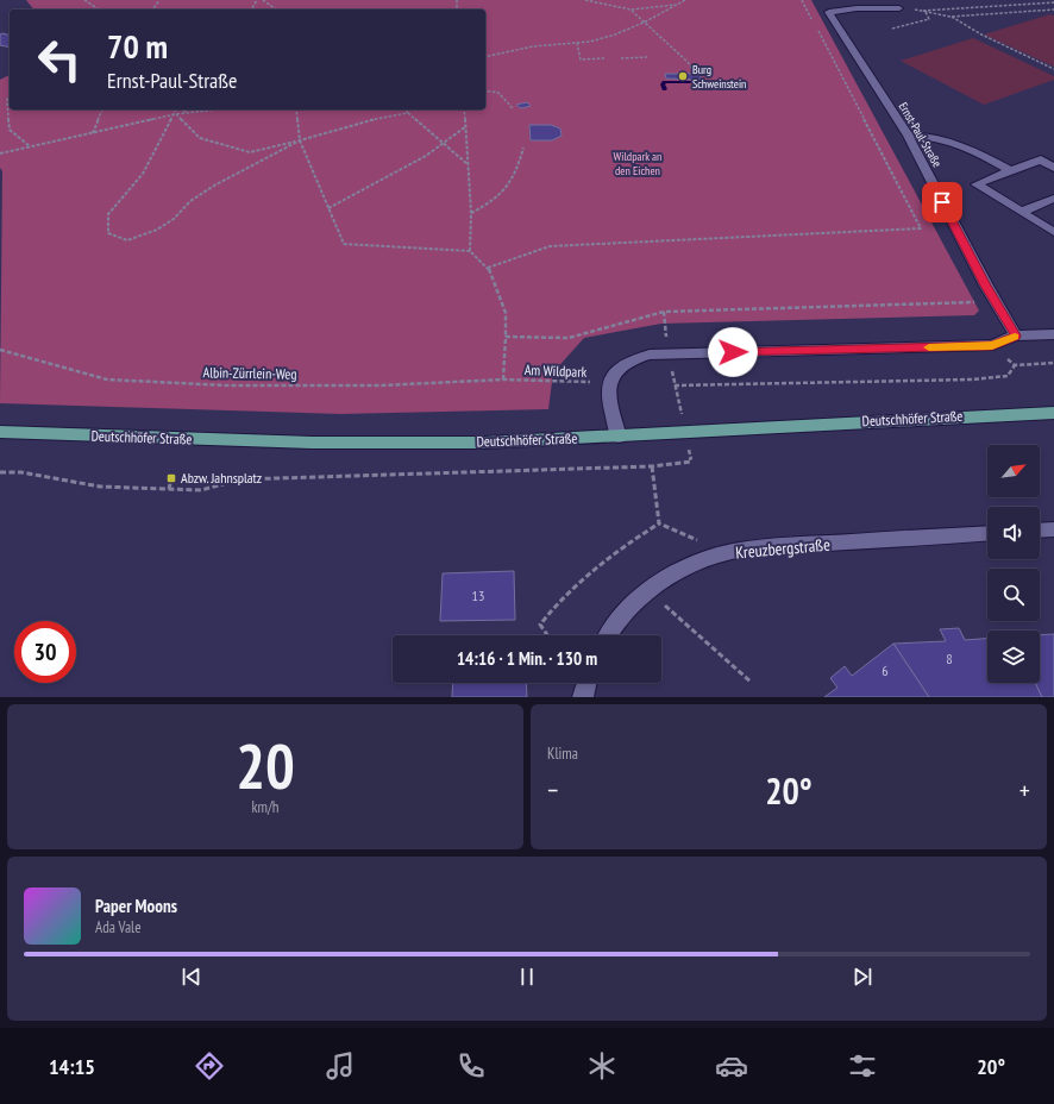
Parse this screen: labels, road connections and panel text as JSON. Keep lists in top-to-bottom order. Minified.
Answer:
{"streets":{"main road":["Deutschhöfer Straße"],"street":["Ernst-Paul-Straße","Kreuzbergstraße"],"path":["Am Wildpark","Albin-Zürrlein-Weg"]},"crossings":[["Am Wildpark","Albin-Zürrlein-Weg"]],"parks":["Wildpark an den Eichen"],"places":{"other":["Burg Schweinstein"],"transit":["Abzw. Jahnsplatz"]},"house_numbers":["13","8","6"],"north":"top right","page":{"turn":["70 m","Ernst-Paul-Straße"],"limit":"30","trip":"14:16 · 1 Min. · 130 m","tile":[["20","km/h"],"Klima"],"heat":["−","20°","+"],"song":["Paper Moons","Ada Vale"],"tabs":["14:15","20°"]}}
